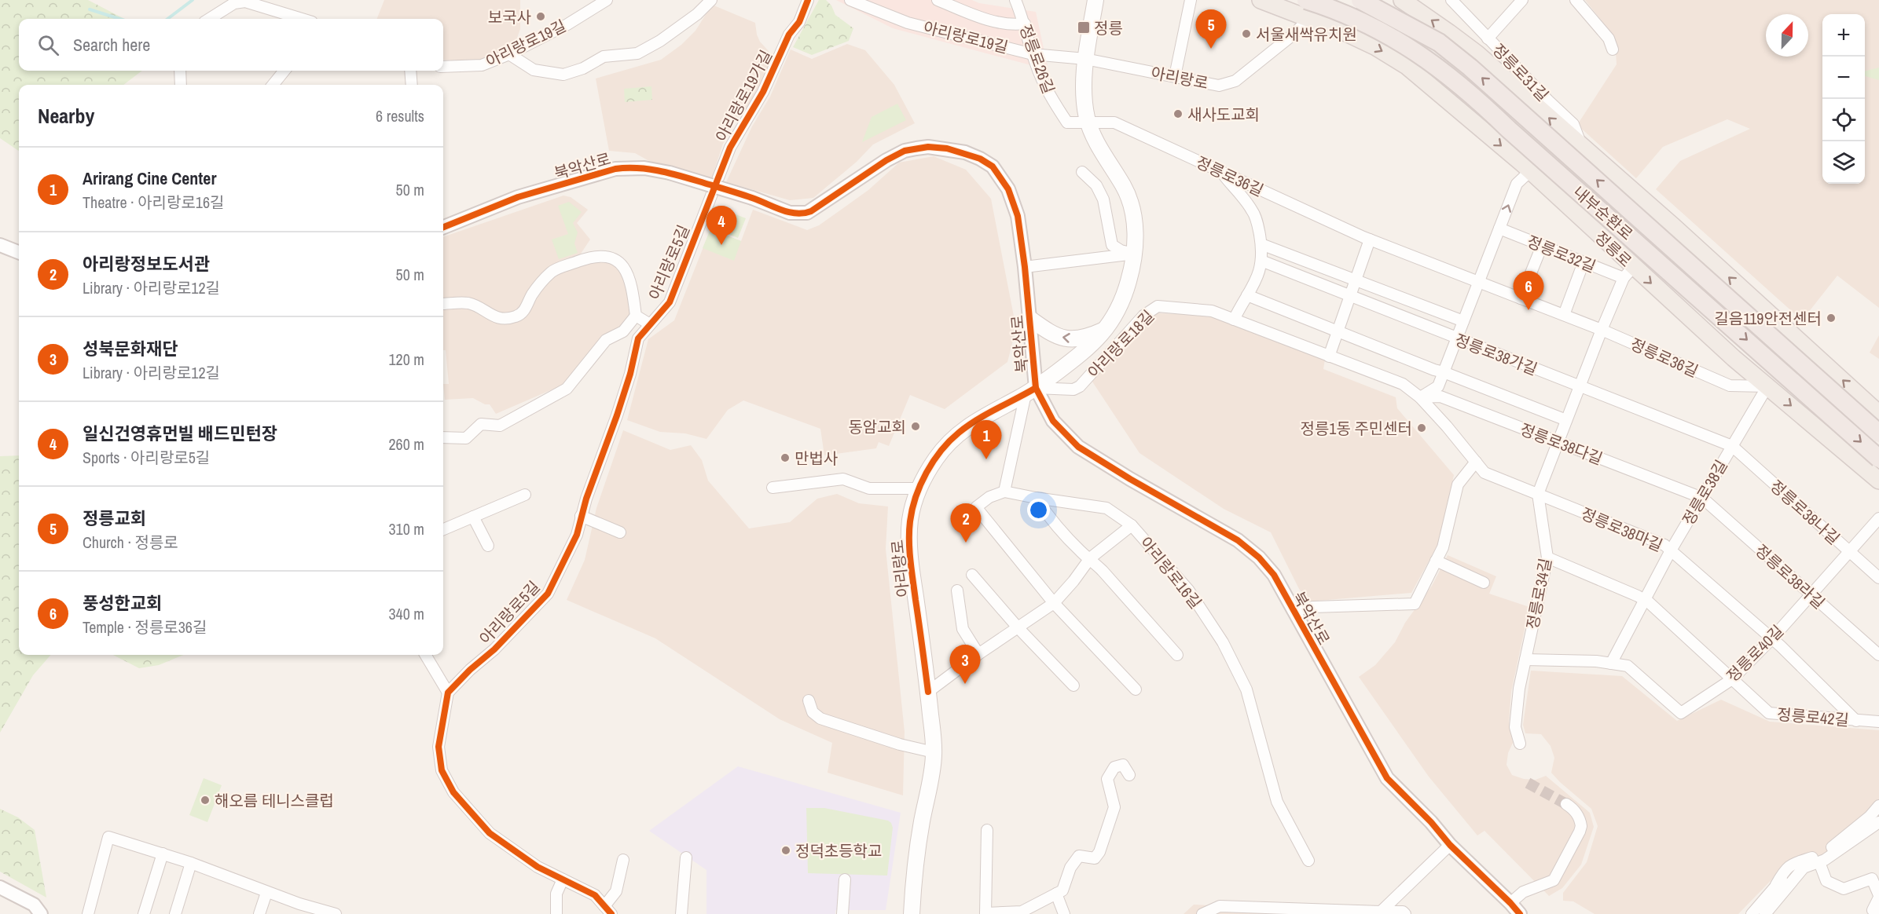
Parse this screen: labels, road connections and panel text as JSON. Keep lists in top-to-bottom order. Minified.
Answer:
{"streets":{"highway":["내부순환로"],"main road":["아리랑로","정릉로"],"street":["아리랑로19길","정릉로26길","정릉로31길","아리랑로19가길","북악산로","정릉로36길","정릉로32길","아리랑로5길","아리랑로18길","정릉로38가길","정릉로38다길","정릉로38길","정릉로38나길","정릉로38마길","아리랑로16길","정릉로38라길","정릉로34길","정릉로40길","정릉로42길"]},"crossings":[["아리랑로19길","정릉로26길"],["아리랑로19길","아리랑로"],["정릉로26길","아리랑로"],["정릉로26길","정릉로36길"],["아리랑로","북악산로"],["아리랑로","정릉로36길"],["아리랑로","정릉로"],["아리랑로","아리랑로18길"],["아리랑로19가길","아리랑로5길"],["북악산로","아리랑로18길"],["북악산로","정릉로38마길"],["정릉로36길","정릉로"],["정릉로36길","정릉로38길"],["정릉로36길","정릉로34길"],["정릉로","정릉로32길"],["정릉로","정릉로38길"],["정릉로","정릉로34길"],["정릉로32길","정릉로34길"],["아리랑로18길","정릉로38다길"],["아리랑로18길","정릉로38마길"],["정릉로38가길","정릉로38길"],["정릉로38가길","정릉로38나길"],["정릉로38가길","정릉로34길"],["정릉로38다길","정릉로38길"],["정릉로38다길","정릉로38마길"],["정릉로38다길","정릉로38라길"],["정릉로38다길","정릉로34길"],["정릉로38길","정릉로38나길"],["정릉로38길","정릉로38마길"],["정릉로38길","정릉로38라길"],["정릉로38길","정릉로40길"],["정릉로38나길","정릉로40길"],["정릉로38마길","정릉로34길"],["정릉로38마길","정릉로40길"],["정릉로38마길","정릉로42길"],["정릉로38라길","정릉로40길"],["정릉로40길","정릉로42길"]],"places":{"other":["보국사","서울새싹유치원","새사도교회","길음119안전센터","동암교회","정릉1동 주민센터","만법사","해오름 테니스클럽","정덕초등학교"],"transit":["정릉"]},"north":"top","page":{"pins":["5","4","6","1","2","3"],"map_buttons":["+","−"],"search":"Search here","heading":["Nearby","6 results"],"list":[{"mark":"1","name":"Arirang Cine Center","note":"Theatre · 아리랑로16길","value":"50 m"},{"mark":"2","name":"아리랑정보도서관","note":"Library · 아리랑로12길","value":"50 m"},{"mark":"3","name":"성북문화재단","note":"Library · 아리랑로12길","value":"120 m"},{"mark":"4","name":"일신건영휴먼빌 배드민턴장","note":"Sports · 아리랑로5길","value":"260 m"},{"mark":"5","name":"정릉교회","note":"Church · 정릉로","value":"310 m"},{"mark":"6","name":"풍성한교회","note":"Temple · 정릉로36길","value":"340 m"}]}}
